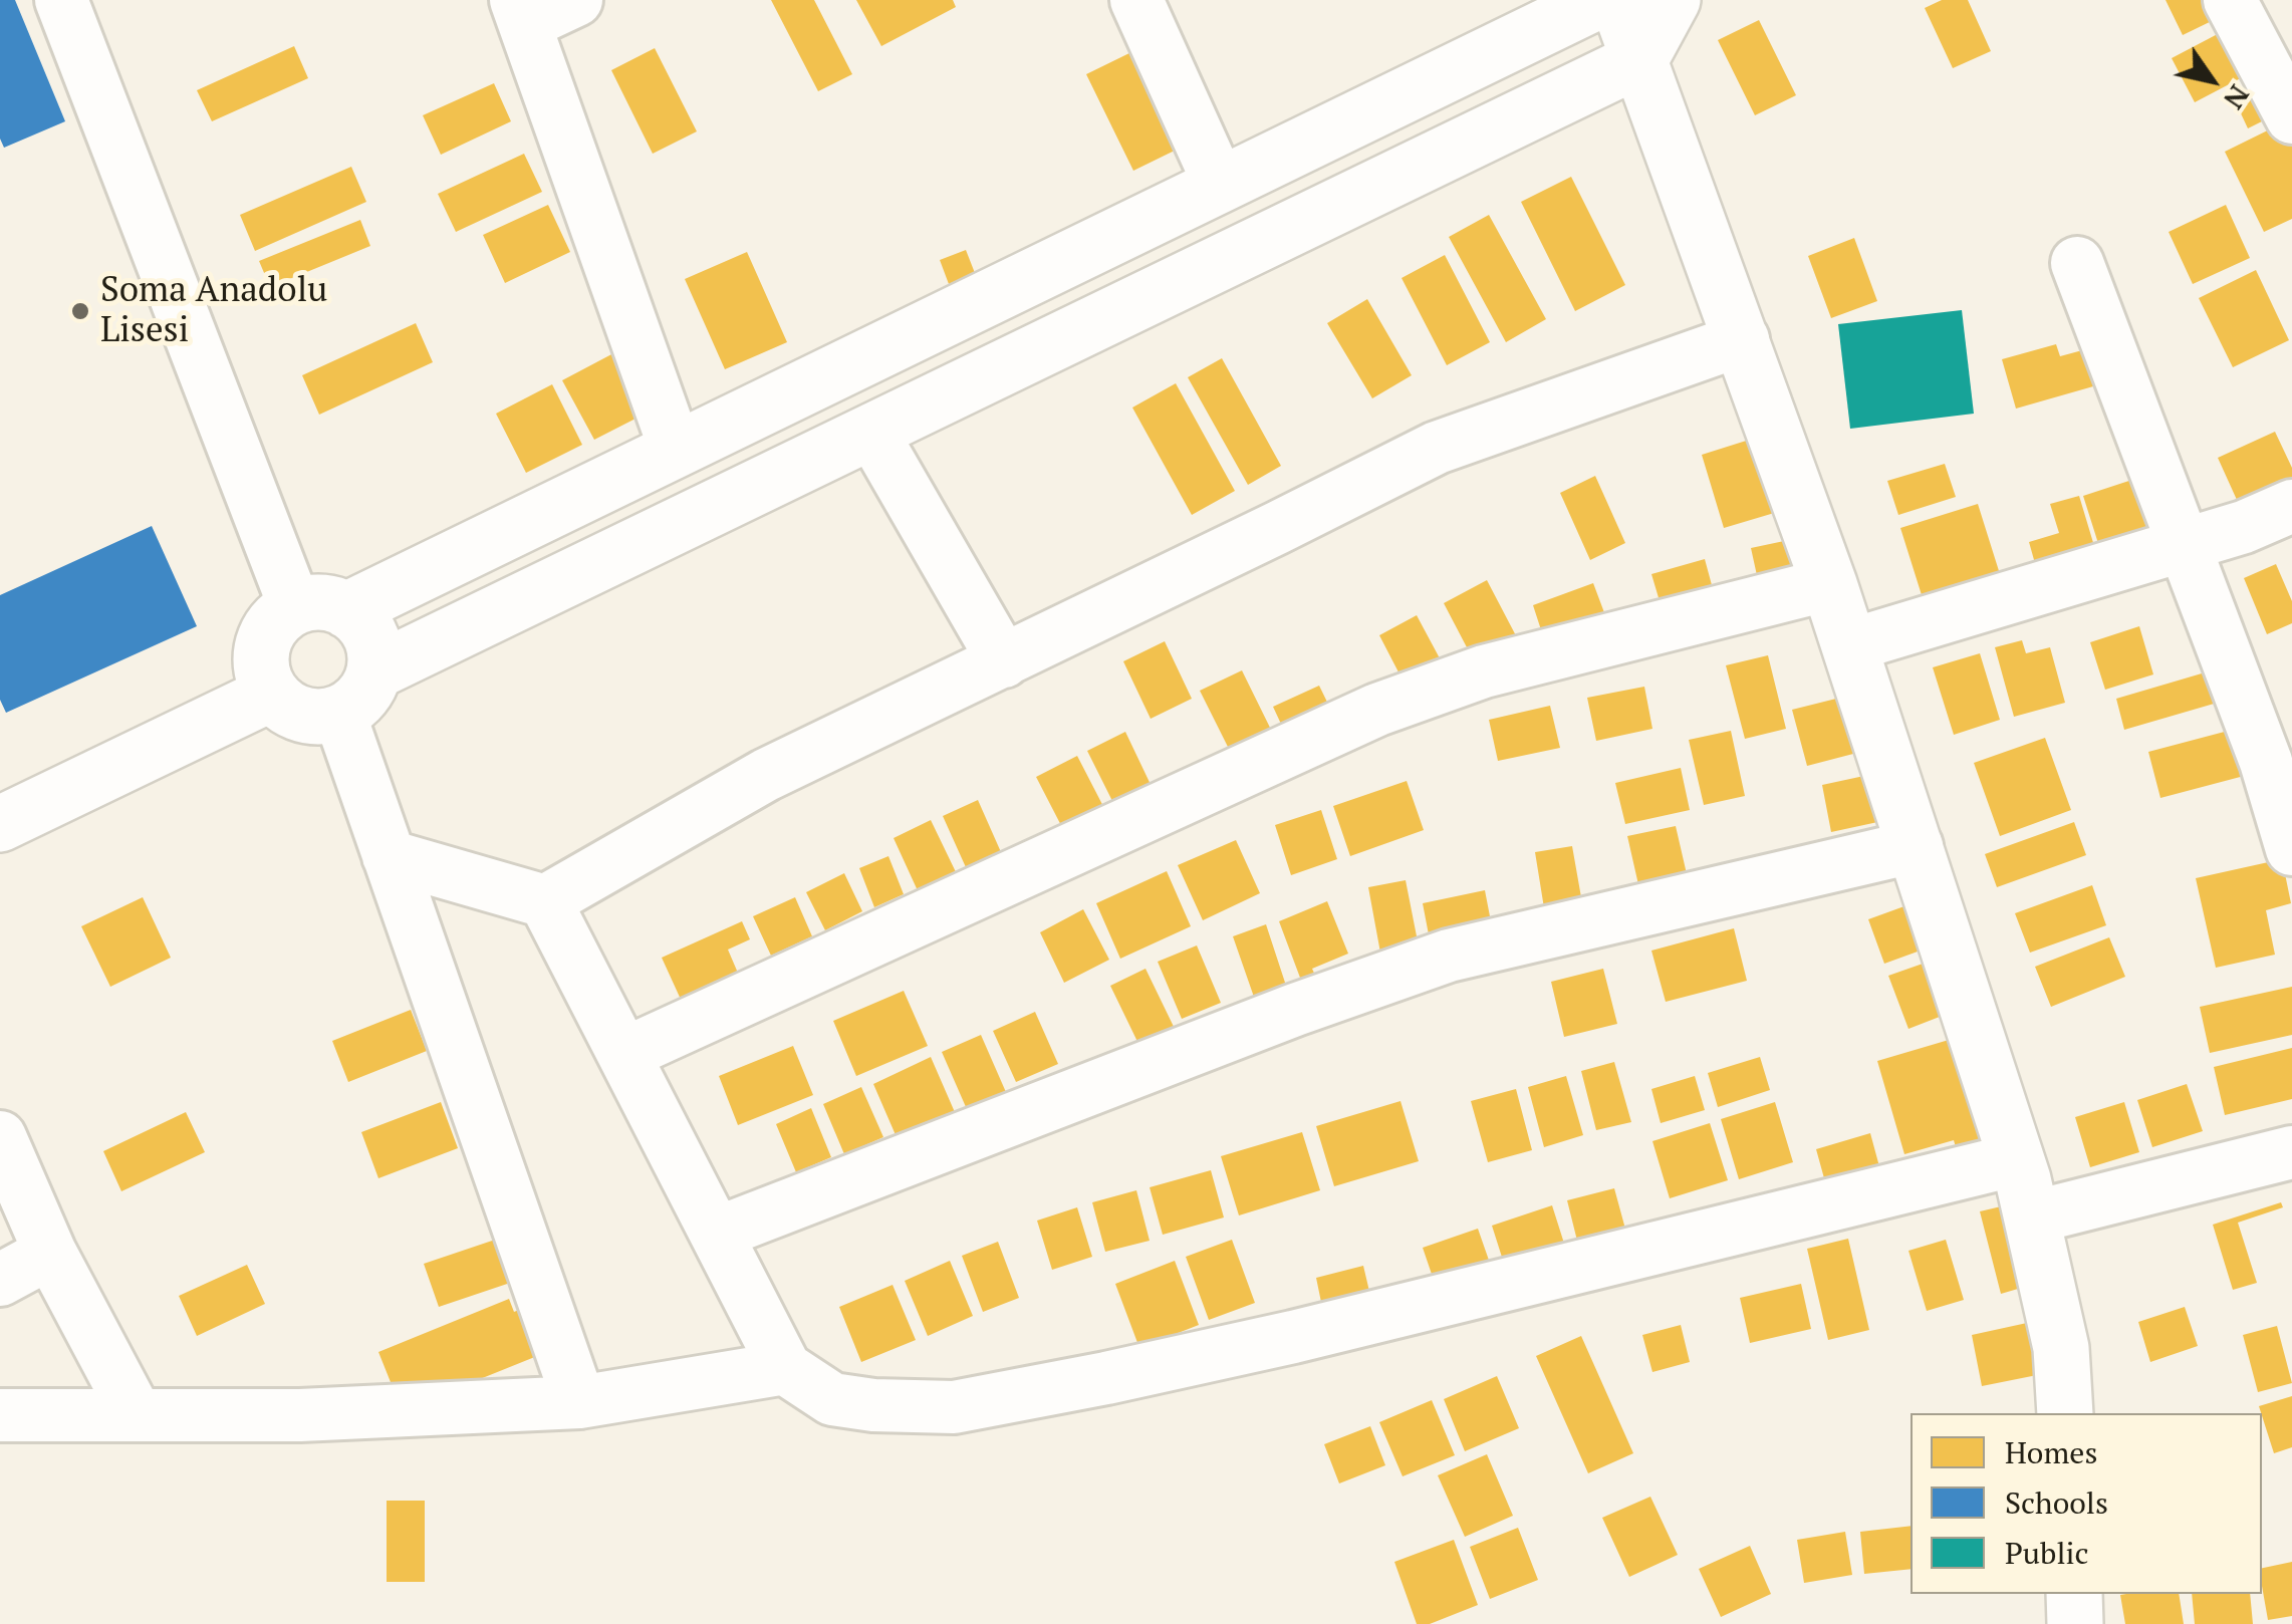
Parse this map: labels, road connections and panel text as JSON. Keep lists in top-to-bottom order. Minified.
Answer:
{"places":["Soma Anadolu Lisesi"],"legend":["Homes","Schools","Public"],"north":"bottom right"}
